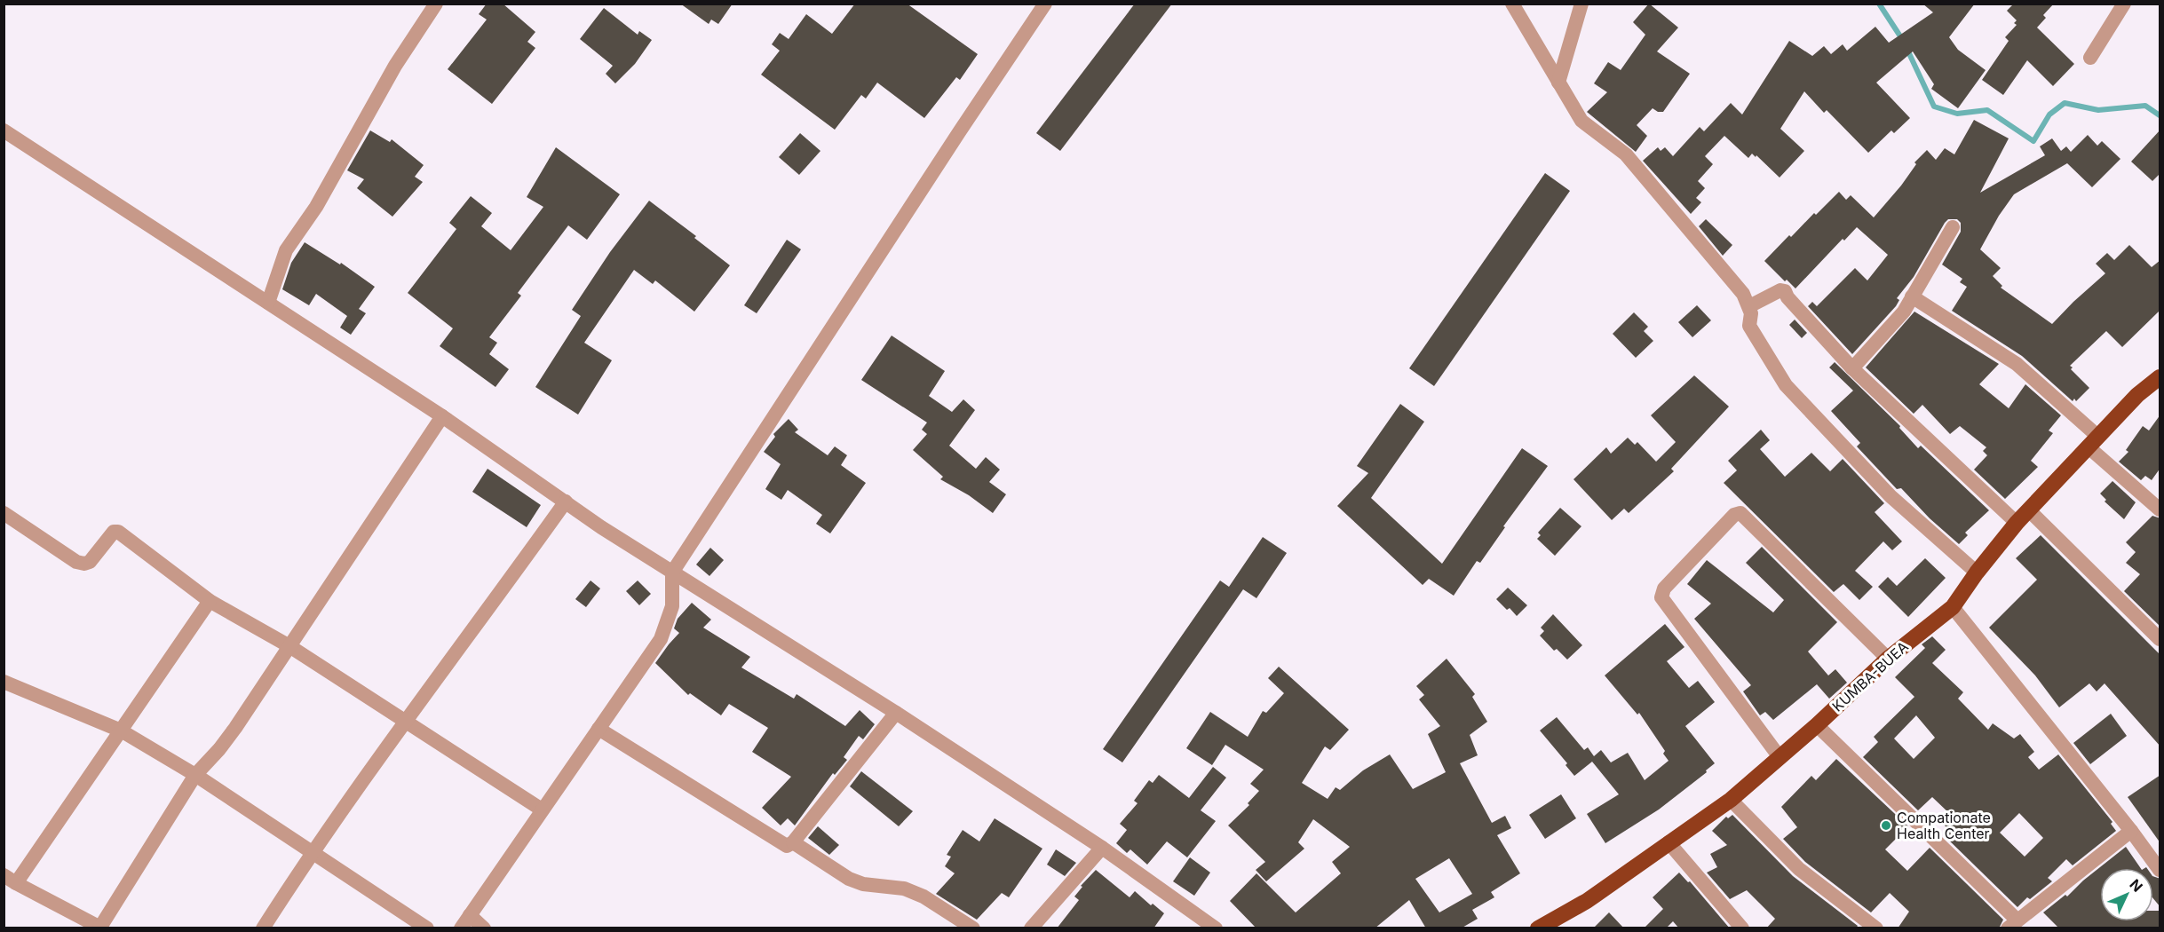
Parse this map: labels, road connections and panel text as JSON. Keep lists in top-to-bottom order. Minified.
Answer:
{"streets":{"highway":["KUMBA-BUEA"]},"places":["Compationate Health Center"],"north":"top right"}
